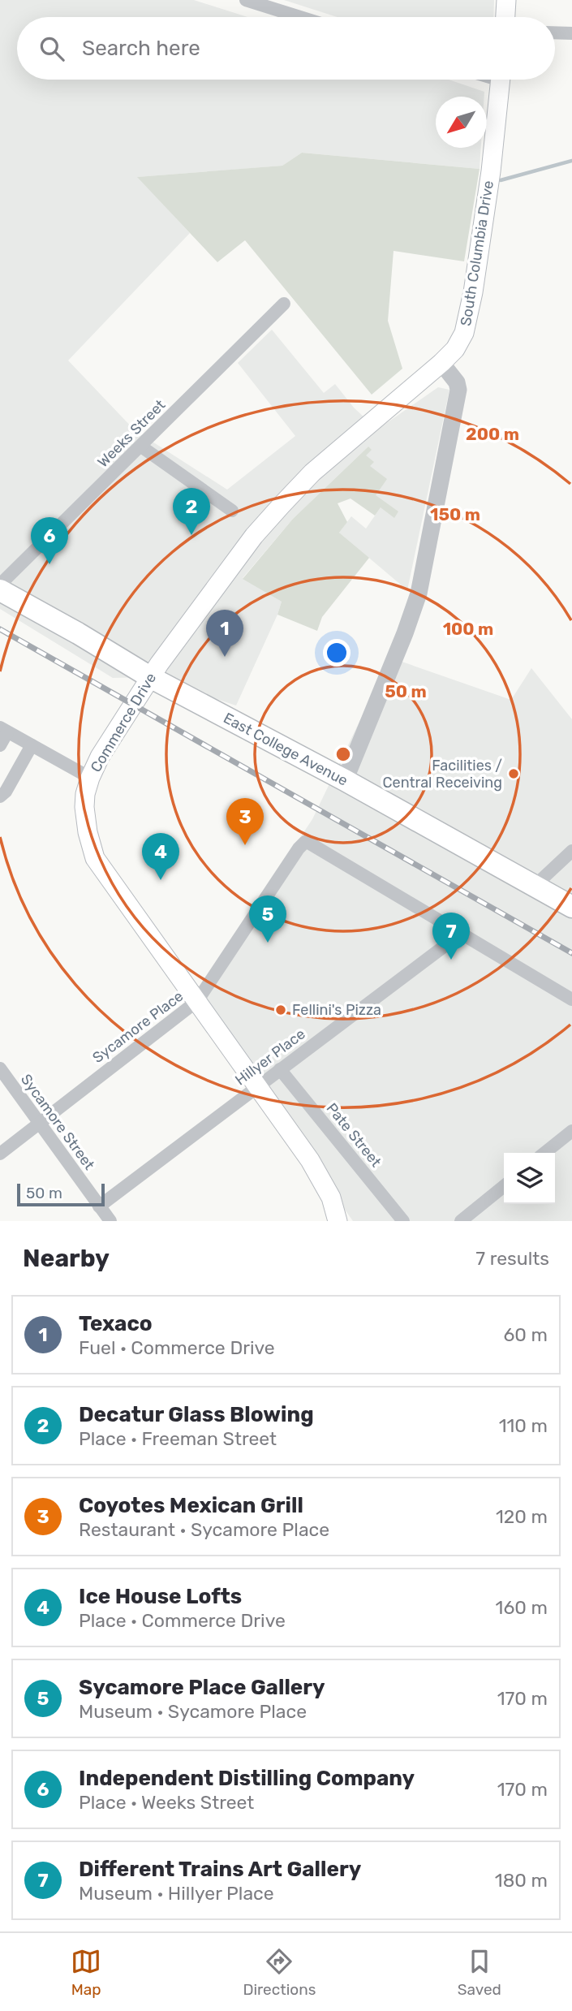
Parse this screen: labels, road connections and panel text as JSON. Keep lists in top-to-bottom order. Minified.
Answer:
{"streets":{"main road":["South Columbia Drive","Commerce Drive","East College Avenue"],"street":["Weeks Street","Sycamore Place","Hillyer Place","Sycamore Street","Pate Street"]},"crossings":[["South Columbia Drive","Commerce Drive"],["Commerce Drive","East College Avenue"],["Commerce Drive","Sycamore Place"],["Commerce Drive","Hillyer Place"],["Sycamore Place","Hillyer Place"],["Sycamore Place","Sycamore Street"],["Hillyer Place","Sycamore Street"],["Hillyer Place","Pate Street"]],"places":["Facilities / Central Receiving","Fellini's Pizza"],"scale_bar":"50 m","north":"bottom left","page":{"search":"Search here","pins":["2","6","1","3","4","5","7"],"scale":"50 m","heading":["Nearby","7 results"],"list":[{"mark":"1","name":"Texaco","note":"Fuel · Commerce Drive","value":"60 m"},{"mark":"2","name":"Decatur Glass Blowing","note":"Place · Freeman Street","value":"110 m"},{"mark":"3","name":"Coyotes Mexican Grill","note":"Restaurant · Sycamore Place","value":"120 m"},{"mark":"4","name":"Ice House Lofts","note":"Place · Commerce Drive","value":"160 m"},{"mark":"5","name":"Sycamore Place Gallery","note":"Museum · Sycamore Place","value":"170 m"},{"mark":"6","name":"Independent Distilling Company","note":"Place · Weeks Street","value":"170 m"},{"mark":"7","name":"Different Trains Art Gallery","note":"Museum · Hillyer Place","value":"180 m"}],"nav":["Map","Directions","Saved"]},"rings":["200 m","150 m","100 m","50 m"]}
